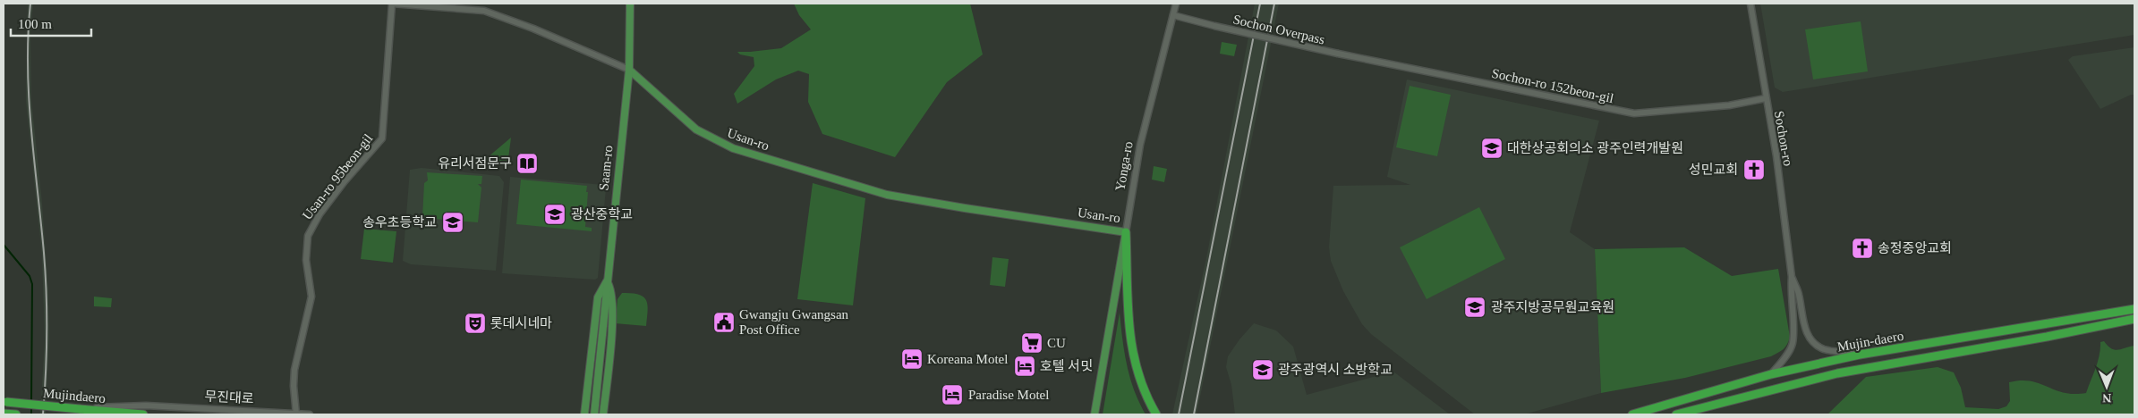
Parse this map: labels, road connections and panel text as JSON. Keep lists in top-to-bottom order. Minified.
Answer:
{"streets":{"highway":["Mujin-daero","Mujindaero"],"main road":["Usan-ro","Yonga-ro","Saam-ro"],"street":["Sochon Overpass","Sochon-ro 152beon-gil","Sochon-ro","Usan-ro 95beon-gil","무진대로"]},"crossings":[["Sochon Overpass","Sochon-ro 152beon-gil"],["Sochon Overpass","Yonga-ro"],["Sochon-ro 152beon-gil","Sochon-ro"],["Usan-ro","Yonga-ro"],["Usan-ro","Saam-ro"],["Usan-ro","Usan-ro 95beon-gil"],["Usan-ro 95beon-gil","무진대로"],["Mujindaero","무진대로"]],"places":{"school or university":["대한상공회의소 광주인력개발원","광산중학교","송우초등학교","광주지방공무원교육원","광주광역시 소방학교"],"library":["유리서점문구"],"church":["성민교회","송정중앙교회"],"public building":["Gwangju Gwangsan Post Office"],"theatre":["롯데시네마"],"supermarket":["CU"],"hotel":["Koreana Motel","호텔 서밋","Paradise Motel"]},"scale_bar":"100 m","north":"bottom"}
